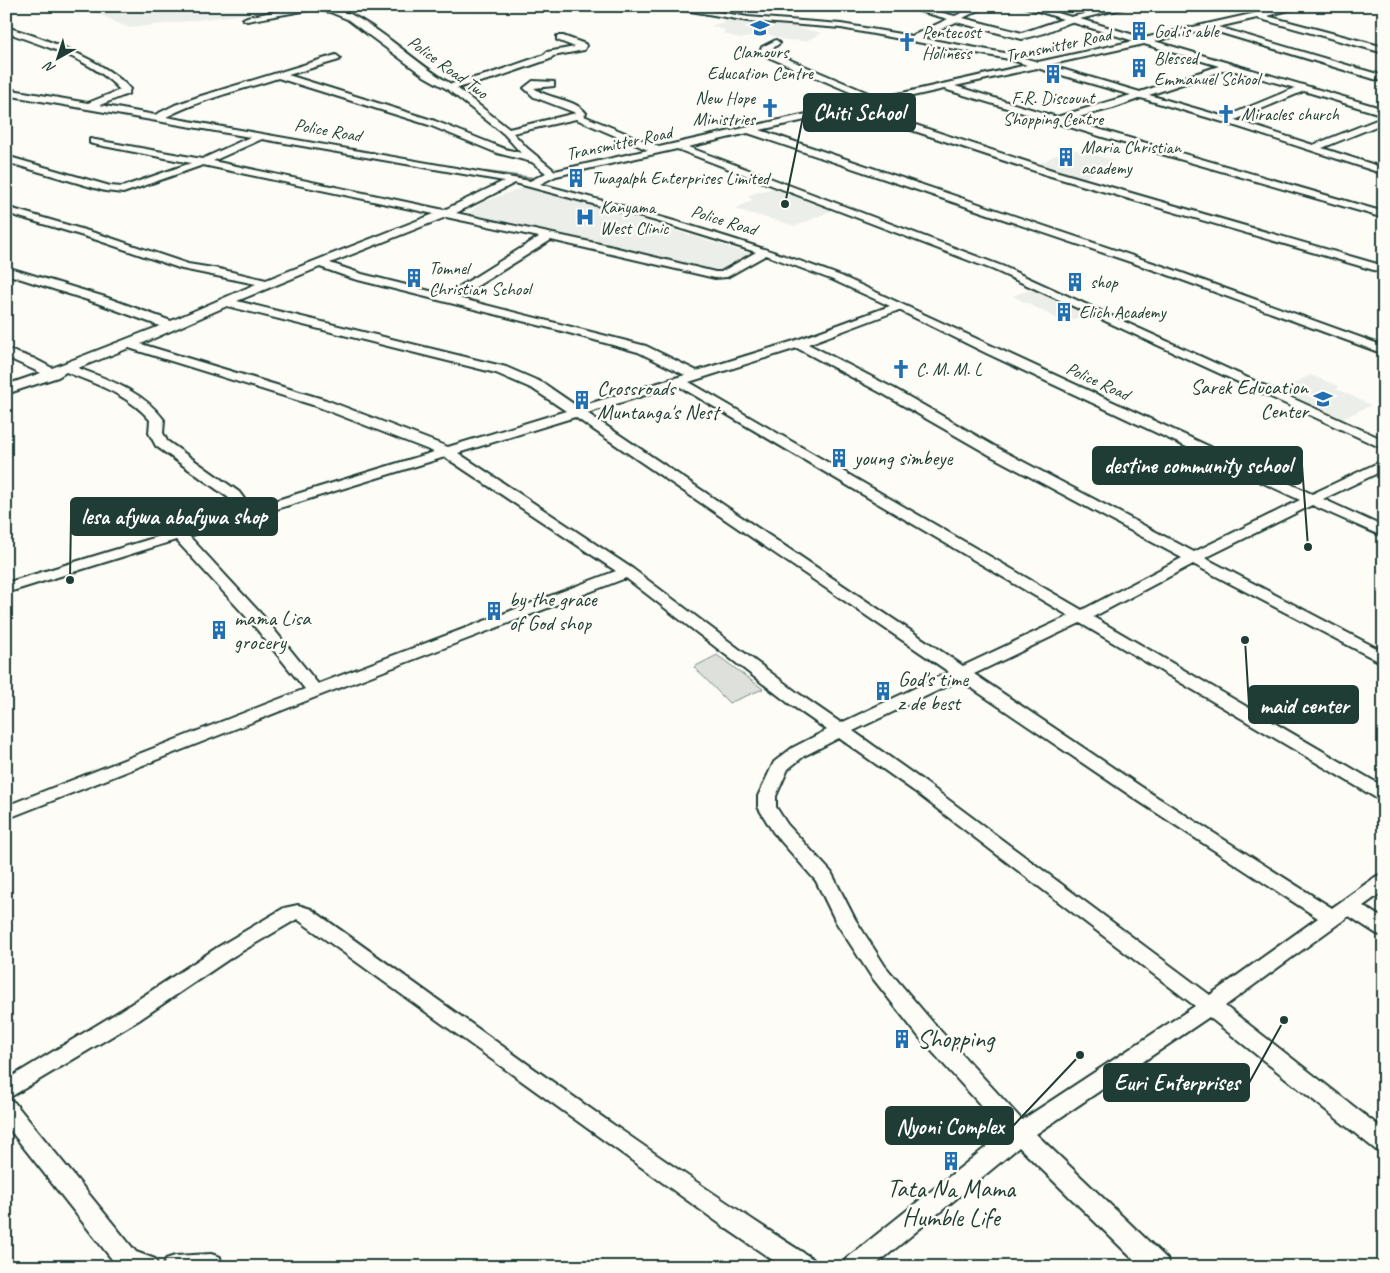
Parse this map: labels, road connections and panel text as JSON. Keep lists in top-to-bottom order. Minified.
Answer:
{"streets":{"street":["Transmitter Road","Police Road Two","Police Road"]},"crossings":[["Transmitter Road","Police Road Two"],["Transmitter Road","Police Road"]],"places":{"school or university":["Clamours Education Centre","Sarek Education Center"],"building":["God is able","Blessed Emmanuel School","F.R. Discount Shopping Centre","Maria Christian academy","Twagalph Enterprises Limited","Tomnel Christian School","shop","Elich Academy","Crossroads Muntanga's Nest","young simbeye","by the grace of God shop","mama Lisa grocery","God's time z de best","Shopping","Tata Na Mama Humble Life"],"church":["Pentecost Holiness","New Hope Ministries","Miracles church","C. M. M. L"],"other":["Chiti School","destine community school","lesa afywa abafywa shop","maid center","Euri Enterprises","Nyoni Complex"],"hospital":["Kanyama West Clinic"]},"north":"bottom left"}
